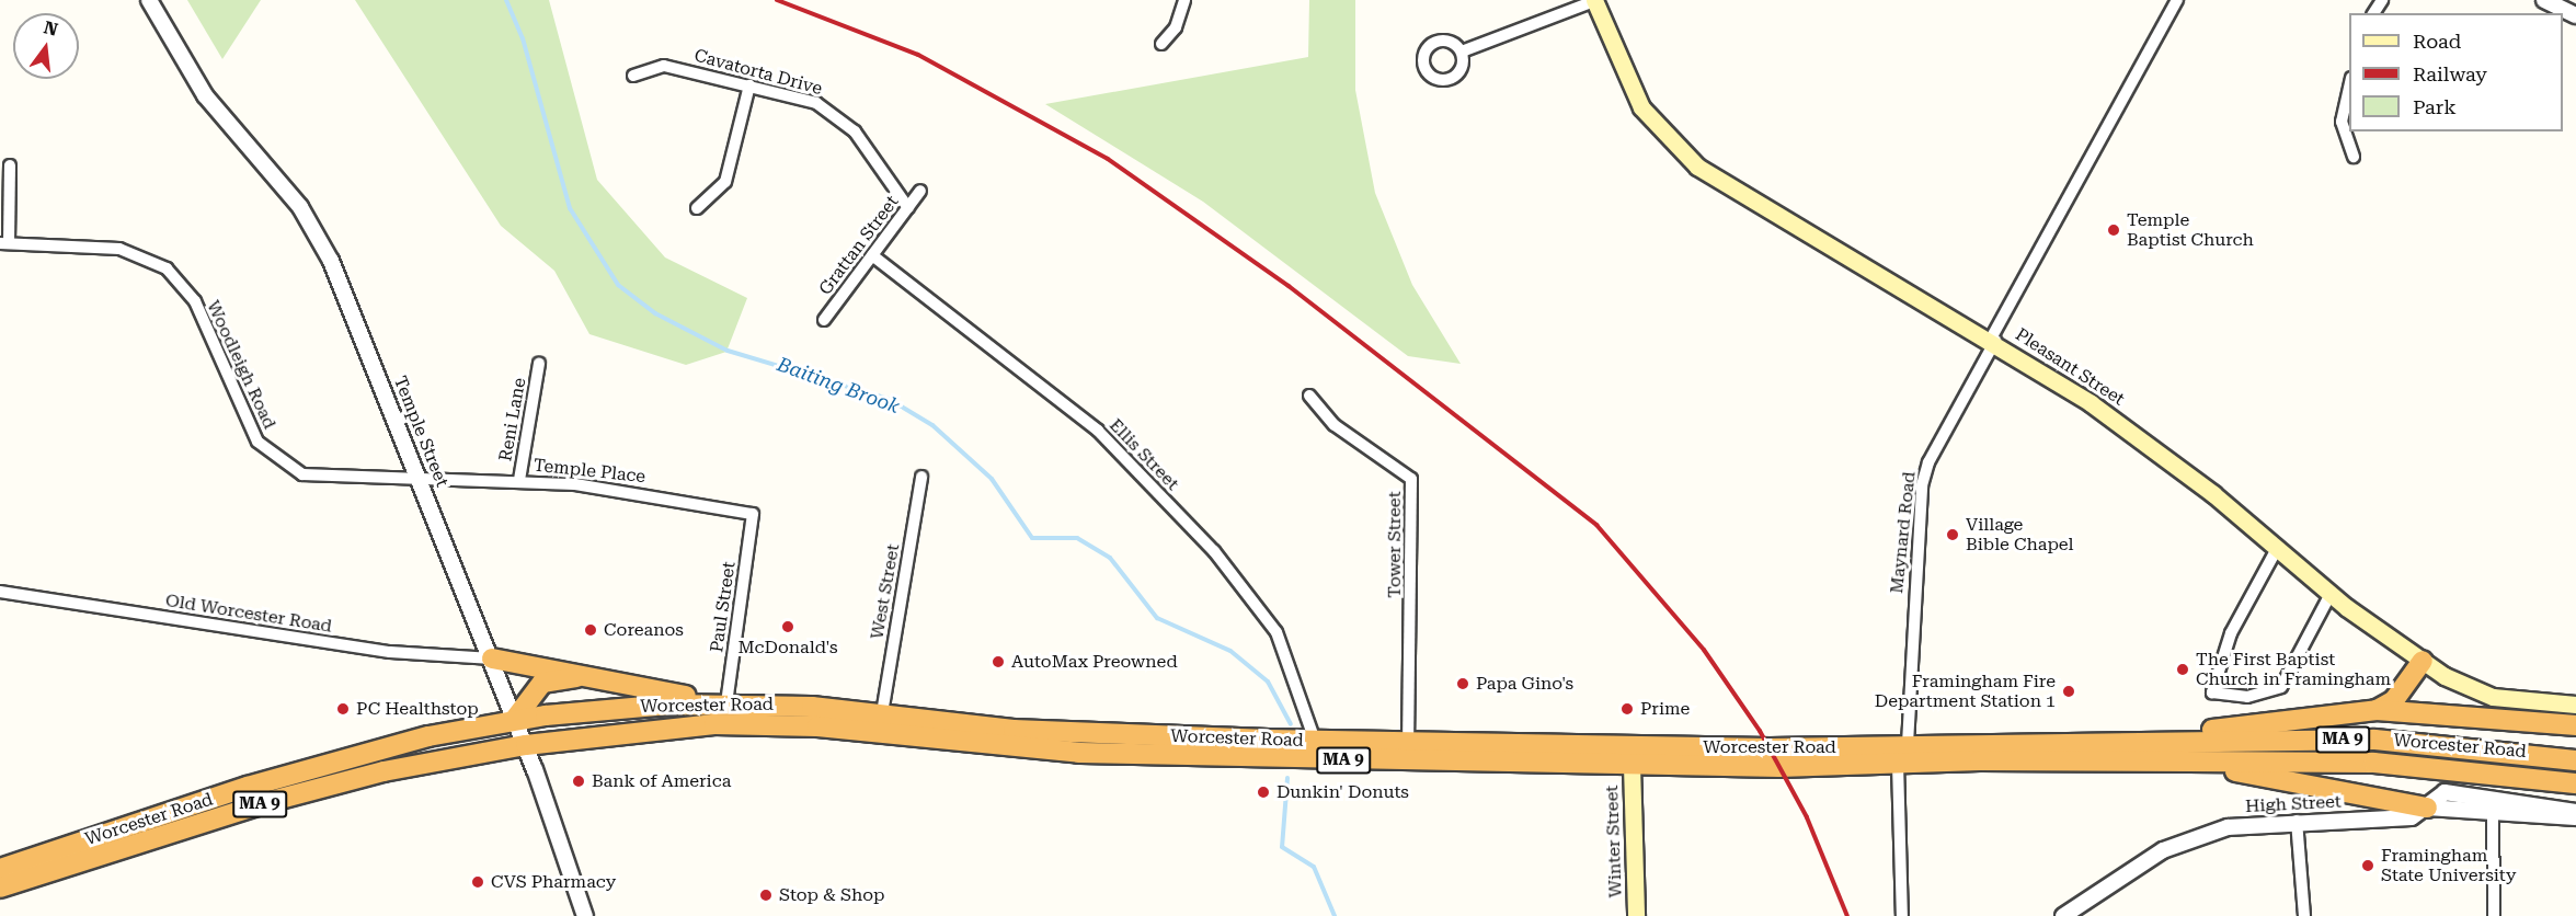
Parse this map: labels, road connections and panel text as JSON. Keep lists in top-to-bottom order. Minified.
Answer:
{"streets":{"highway":["Worcester Road","MA 9"],"main road":["Pleasant Street","Winter Street"],"street":["Cavatorta Drive","Grattan Street","Woodleigh Road","Reni Lane","Temple Street","Ellis Street","Temple Place","Maynard Road","Tower Street","West Street","Paul Street","Old Worcester Road","High Street"]},"crossings":[["Cavatorta Drive","Grattan Street"],["Grattan Street","Ellis Street"],["Woodleigh Road","Temple Street"],["Woodleigh Road","Temple Place"],["Pleasant Street","Maynard Road"],["Reni Lane","Temple Place"],["Temple Street","Temple Place"],["Temple Street","Old Worcester Road"],["Temple Street","Worcester Road"],["Ellis Street","Worcester Road"],["Temple Place","Paul Street"],["Maynard Road","Worcester Road"],["Tower Street","Worcester Road"],["West Street","Worcester Road"],["Paul Street","Worcester Road"],["Worcester Road","Winter Street"]],"water":["Baiting Brook"],"places":["Temple Baptist Church","Village Bible Chapel","McDonald's","Coreanos","AutoMax Preowned","The First Baptist Church in Framingham","Papa Gino's","Framingham Fire Department Station 1","PC Healthstop","Prime","Bank of America","Dunkin' Donuts","Framingham State University","CVS Pharmacy","Stop & Shop"],"legend":["Road","Railway","Park"],"north":"top"}
